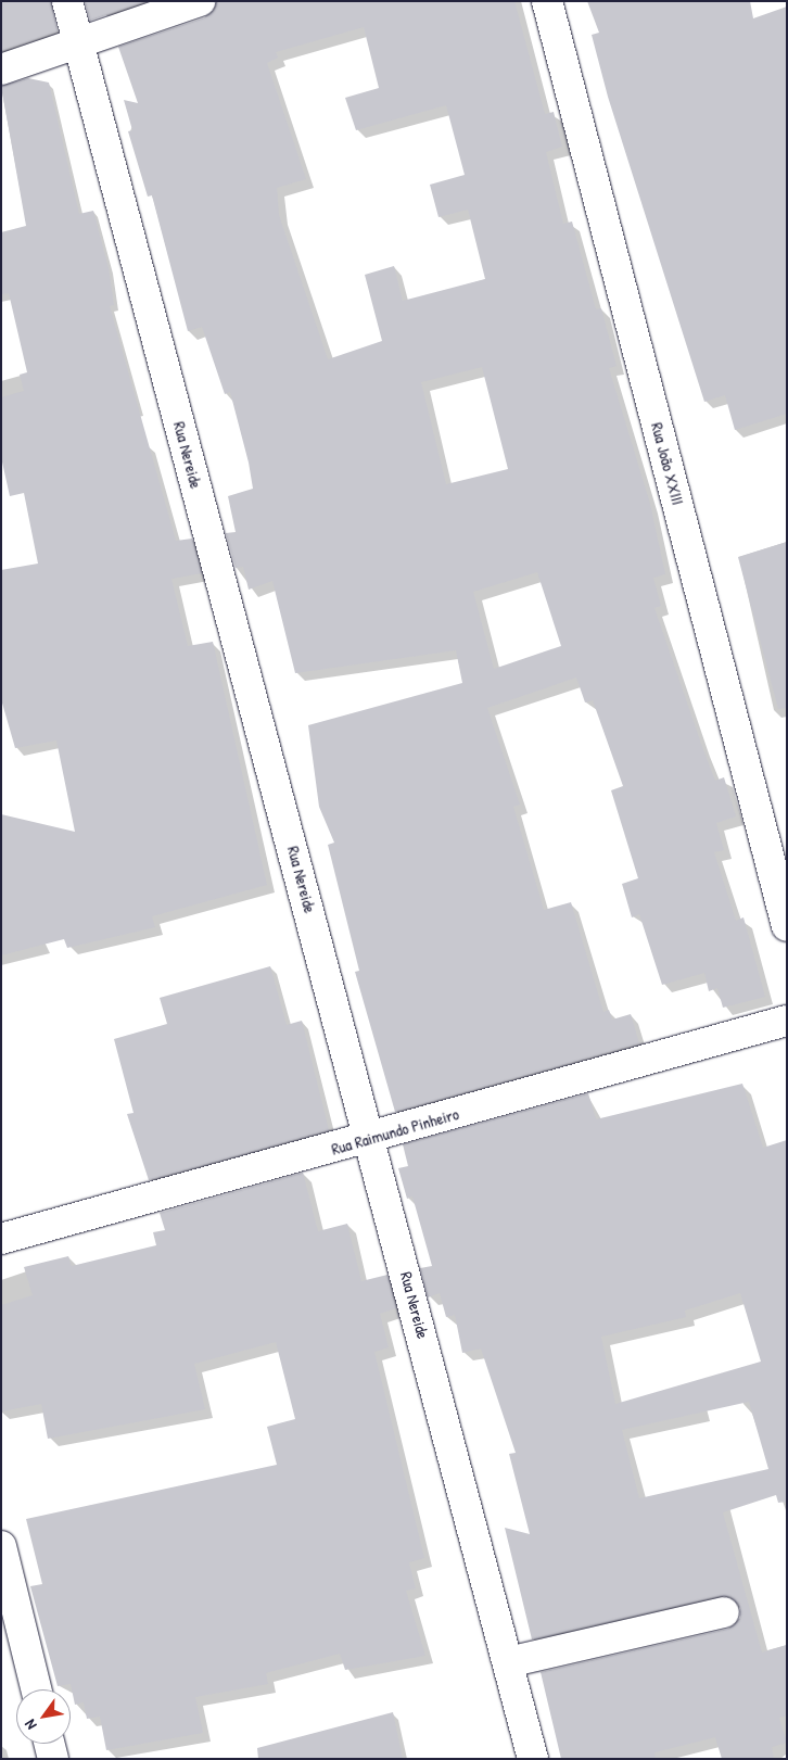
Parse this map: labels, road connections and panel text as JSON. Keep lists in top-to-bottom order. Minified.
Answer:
{"streets":{"street":["Rua Nereide","Rua João XXIII","Rua Raimundo Pinheiro"]},"crossings":[["Rua Nereide","Rua Raimundo Pinheiro"]],"north":"bottom left"}
